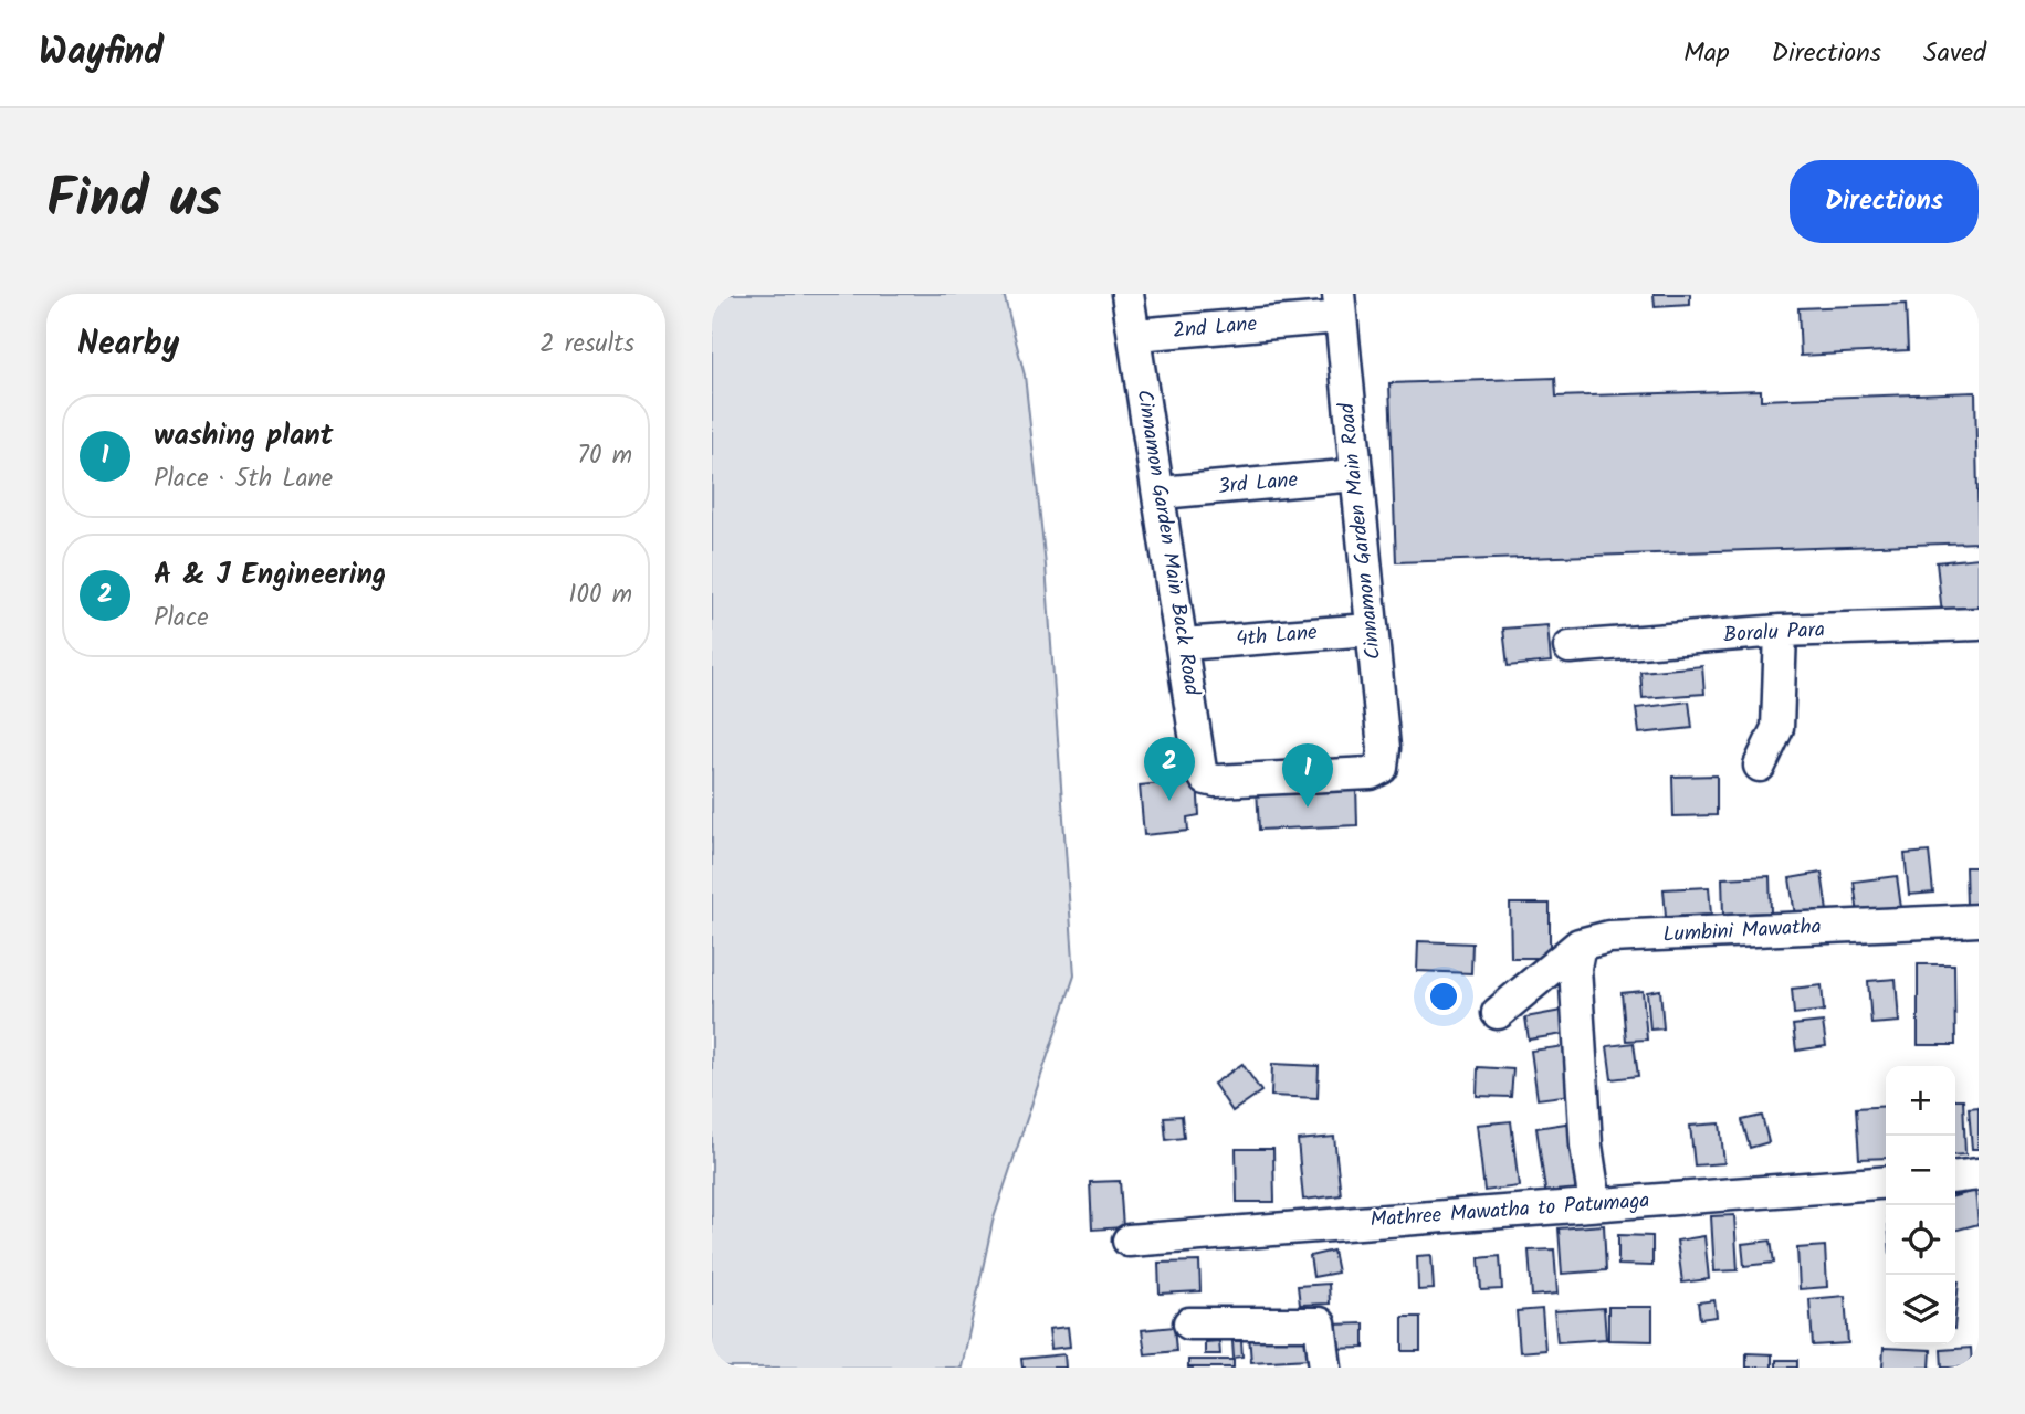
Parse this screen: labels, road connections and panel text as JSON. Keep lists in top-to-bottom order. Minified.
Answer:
{"streets":{"street":["2nd Lane","3rd Lane","Cinnamon Garden Main Road","Cinnamon Garden Main Back Road","Boralu Para","4th Lane","Lumbini Mawatha","Mathree Mawatha to Patumaga"]},"crossings":[["2nd Lane","Cinnamon Garden Main Road"],["2nd Lane","Cinnamon Garden Main Back Road"],["3rd Lane","Cinnamon Garden Main Road"],["3rd Lane","Cinnamon Garden Main Back Road"],["Cinnamon Garden Main Road","Cinnamon Garden Main Back Road"],["Cinnamon Garden Main Road","4th Lane"],["Cinnamon Garden Main Back Road","4th Lane"]],"page":{"header":"Wayfind","nav":["Map","Directions","Saved"],"title":"Find us","buttons":"Directions","heading":["Nearby","2 results"],"list":[{"mark":"1","name":"washing plant","note":"Place · 5th Lane","value":"70 m"},{"mark":"2","name":"A & J Engineering","note":"Place","value":"100 m"}],"pins":["2","1"],"map_buttons":["+","−"]}}
